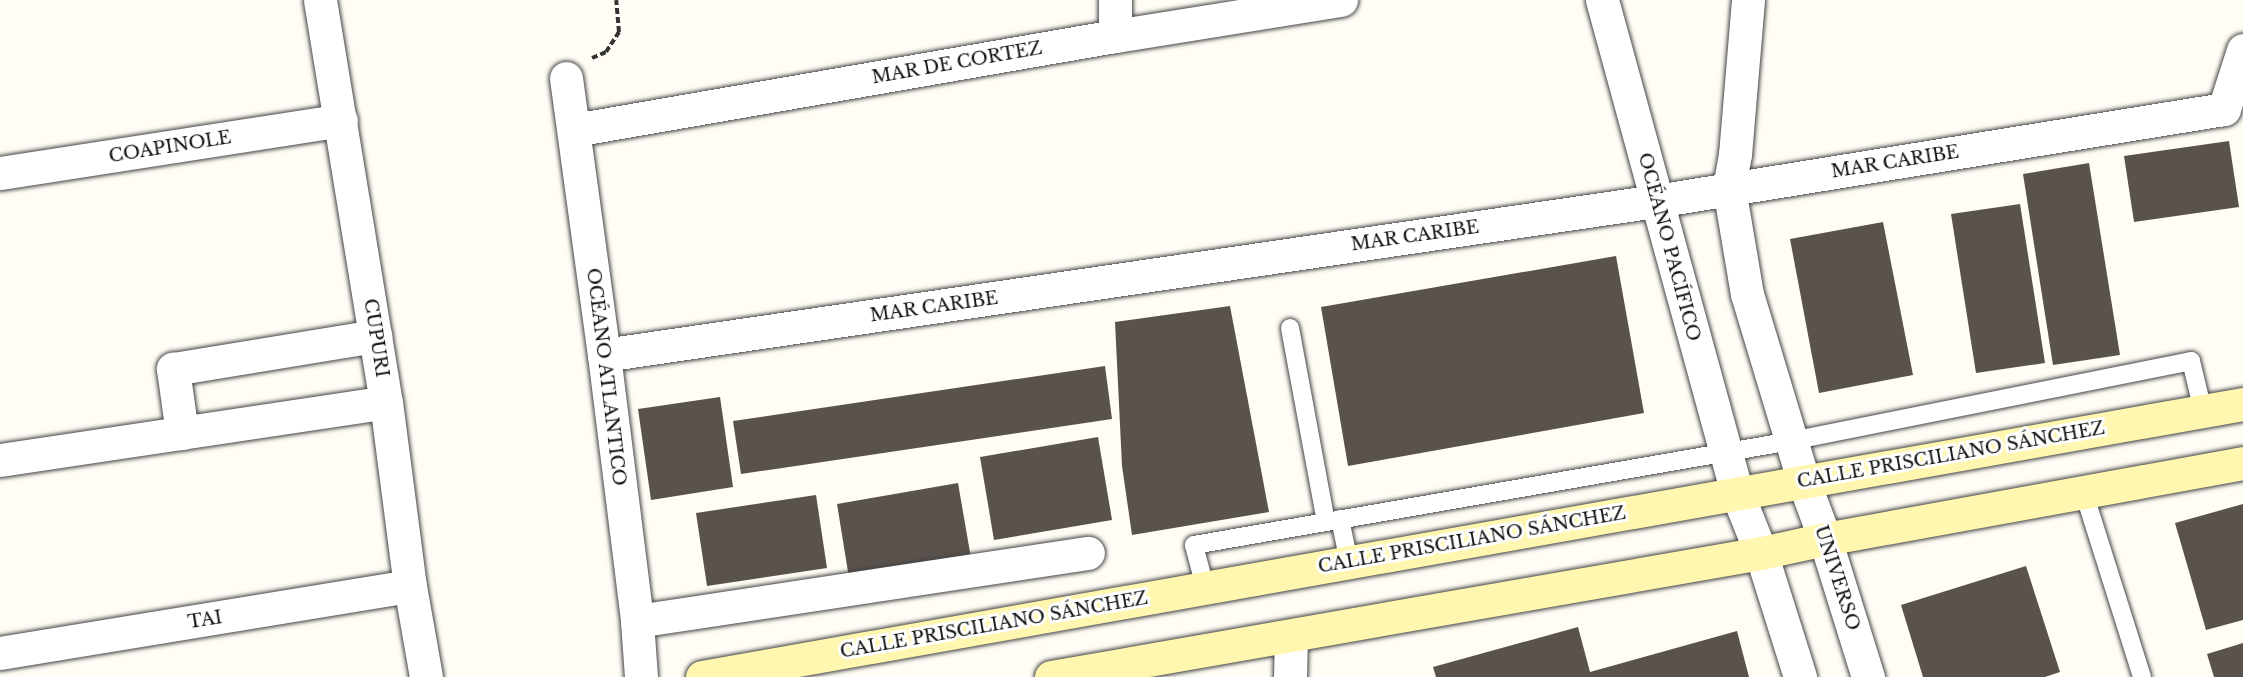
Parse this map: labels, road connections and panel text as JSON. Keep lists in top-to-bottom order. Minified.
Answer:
{"streets":{"main road":["CALLE PRISCILIANO SÁNCHEZ"],"street":["MAR DE CORTEZ","COAPINOLE","MAR CARIBE","OCÉANO PACÍFICO","CUPURI","OCÉANO ATLANTICO","UNIVERSO","TAI"]},"crossings":[["MAR DE CORTEZ","OCÉANO ATLANTICO"],["COAPINOLE","CUPURI"],["MAR CARIBE","OCÉANO PACÍFICO"],["MAR CARIBE","OCÉANO ATLANTICO"],["OCÉANO PACÍFICO","CALLE PRISCILIANO SÁNCHEZ"],["CUPURI","TAI"],["CALLE PRISCILIANO SÁNCHEZ","UNIVERSO"]]}
